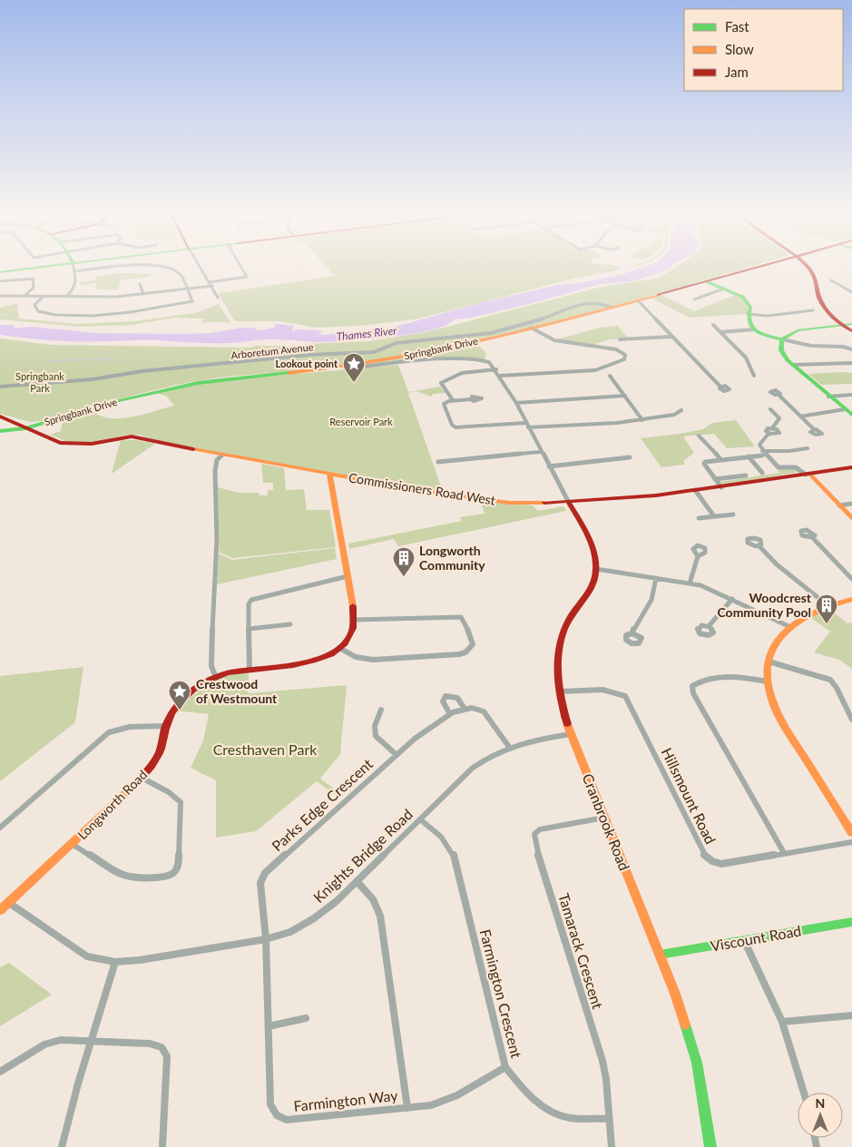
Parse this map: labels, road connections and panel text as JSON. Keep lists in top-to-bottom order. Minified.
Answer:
{"streets":{"main road":["Springbank Drive","Commissioners Road West","Longworth Road","Cranbrook Road","Viscount Road"],"street":["Arboretum Avenue","Hillsmount Road","Parks Edge Crescent","Knights Bridge Road","Tamarack Crescent","Farmington Crescent","Farmington Way"]},"crossings":[["Springbank Drive","Arboretum Avenue"],["Springbank Drive","Commissioners Road West"],["Commissioners Road West","Cranbrook Road"],["Hillsmount Road","Cranbrook Road"],["Longworth Road","Knights Bridge Road"],["Parks Edge Crescent","Knights Bridge Road"],["Parks Edge Crescent","Farmington Way"],["Cranbrook Road","Knights Bridge Road"],["Cranbrook Road","Viscount Road"],["Cranbrook Road","Tamarack Crescent"],["Knights Bridge Road","Farmington Crescent"],["Knights Bridge Road","Farmington Way"],["Tamarack Crescent","Farmington Crescent"],["Farmington Crescent","Farmington Way"]],"water":["Thames River"],"parks":["Springbank Park","Reservoir Park","Cresthaven Park"],"places":{"place":["Lookout point","Crestwood of Westmount"],"building":["Longworth Community","Woodcrest Community Pool"]},"legend":["Fast","Slow","Jam"],"north":"top"}
